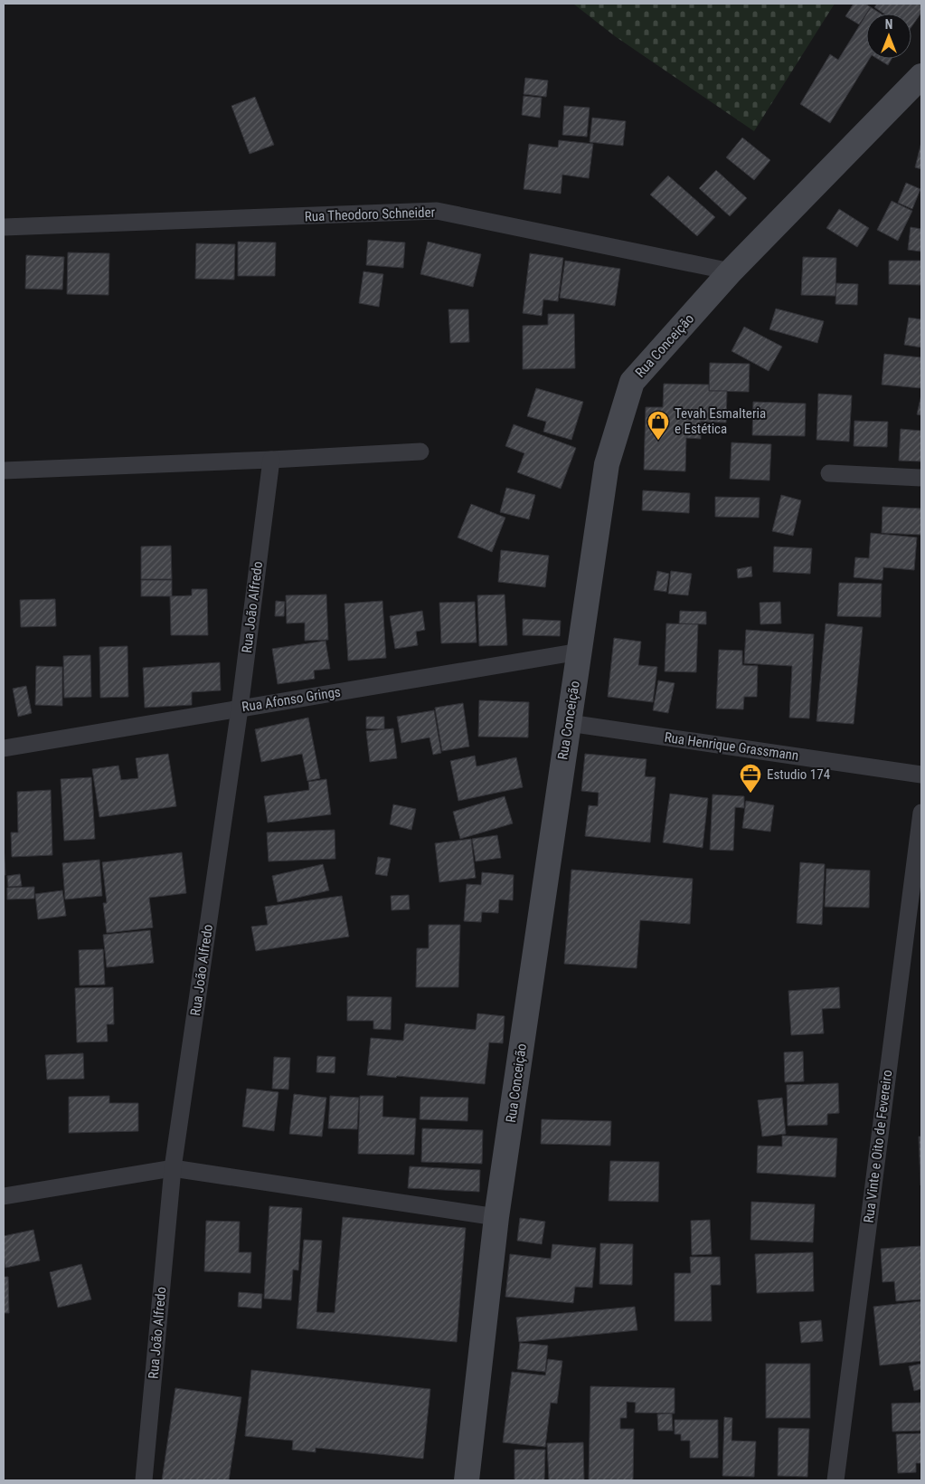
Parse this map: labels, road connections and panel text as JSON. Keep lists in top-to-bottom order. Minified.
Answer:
{"streets":{"main road":["Rua Conceição"],"street":["Rua Theodoro Schneider","Rua João Alfredo","Rua Afonso Grings","Rua Henrique Grassmann","Rua Vinte e Oito de Fevereiro"]},"crossings":[["Rua Theodoro Schneider","Rua Conceição"],["Rua Conceição","Rua Afonso Grings"],["Rua Conceição","Rua Henrique Grassmann"],["Rua João Alfredo","Rua Afonso Grings"]],"places":{"shop":["Tevah Esmalteria e Estética"],"office":["Estudio 174"]},"north":"top"}
